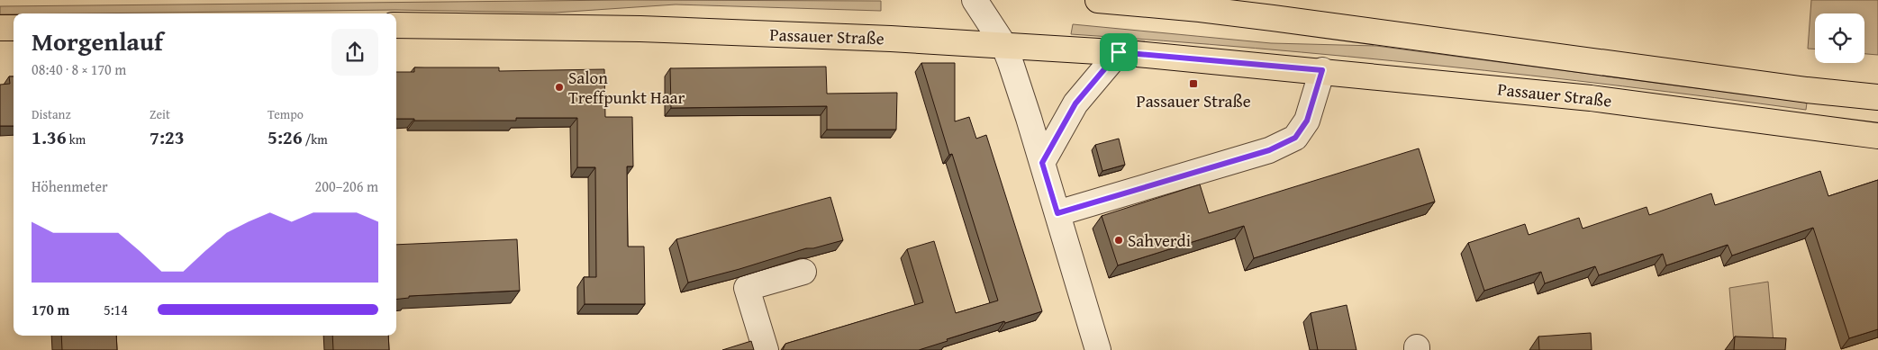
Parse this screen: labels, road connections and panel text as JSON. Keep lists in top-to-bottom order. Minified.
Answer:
{"streets":{"main road":["Passauer Straße"]},"places":{"transit":["Passauer Straße"],"other":["Salon Treffpunkt Haar","Sahverdi"]},"page":{"heading":["Morgenlauf","08:40 · 8 × 170 m"],"stats":[["Distanz","1.36 km"],["Zeit","7:23"],["Tempo","5:26 /km"]],"chart":["Höhenmeter","200–206 m"],"list":[{"name":"170 m","note":"5:14"}]}}
